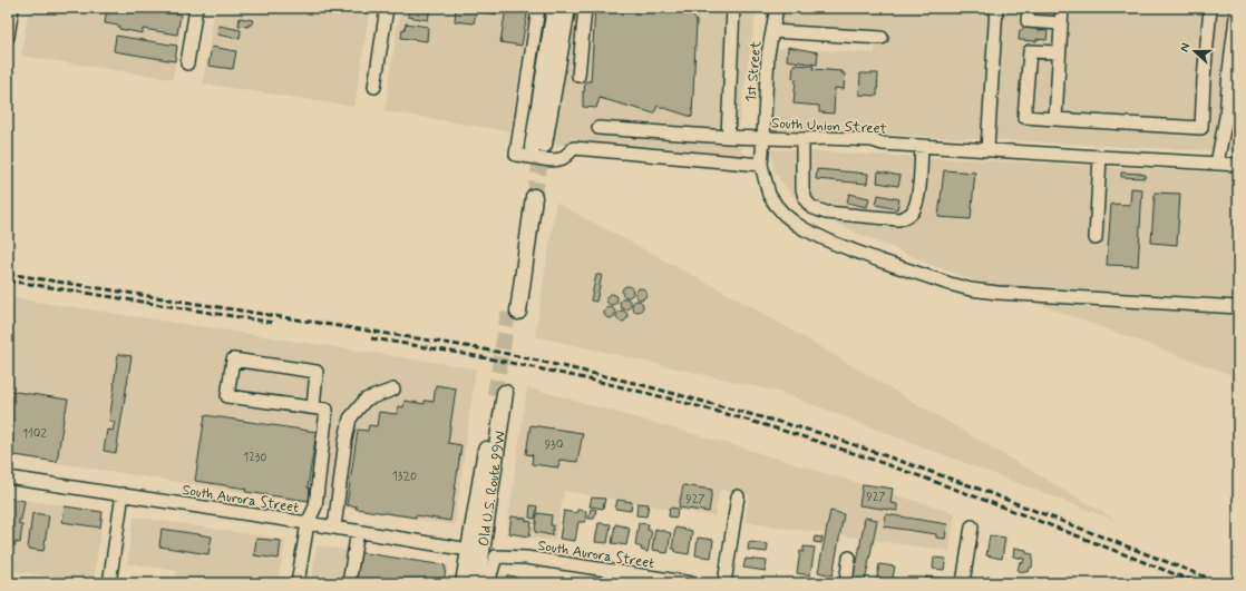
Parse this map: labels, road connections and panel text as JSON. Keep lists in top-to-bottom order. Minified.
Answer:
{"streets":{"main road":["Old U.S. Route 99W"],"street":["1st Street","South Union Street","South Aurora Street"]},"crossings":[["1st Street","South Union Street"],["Old U.S. Route 99W","South Aurora Street"]],"house_numbers":["1102","930","1230","1320","927","927"],"north":"left"}
